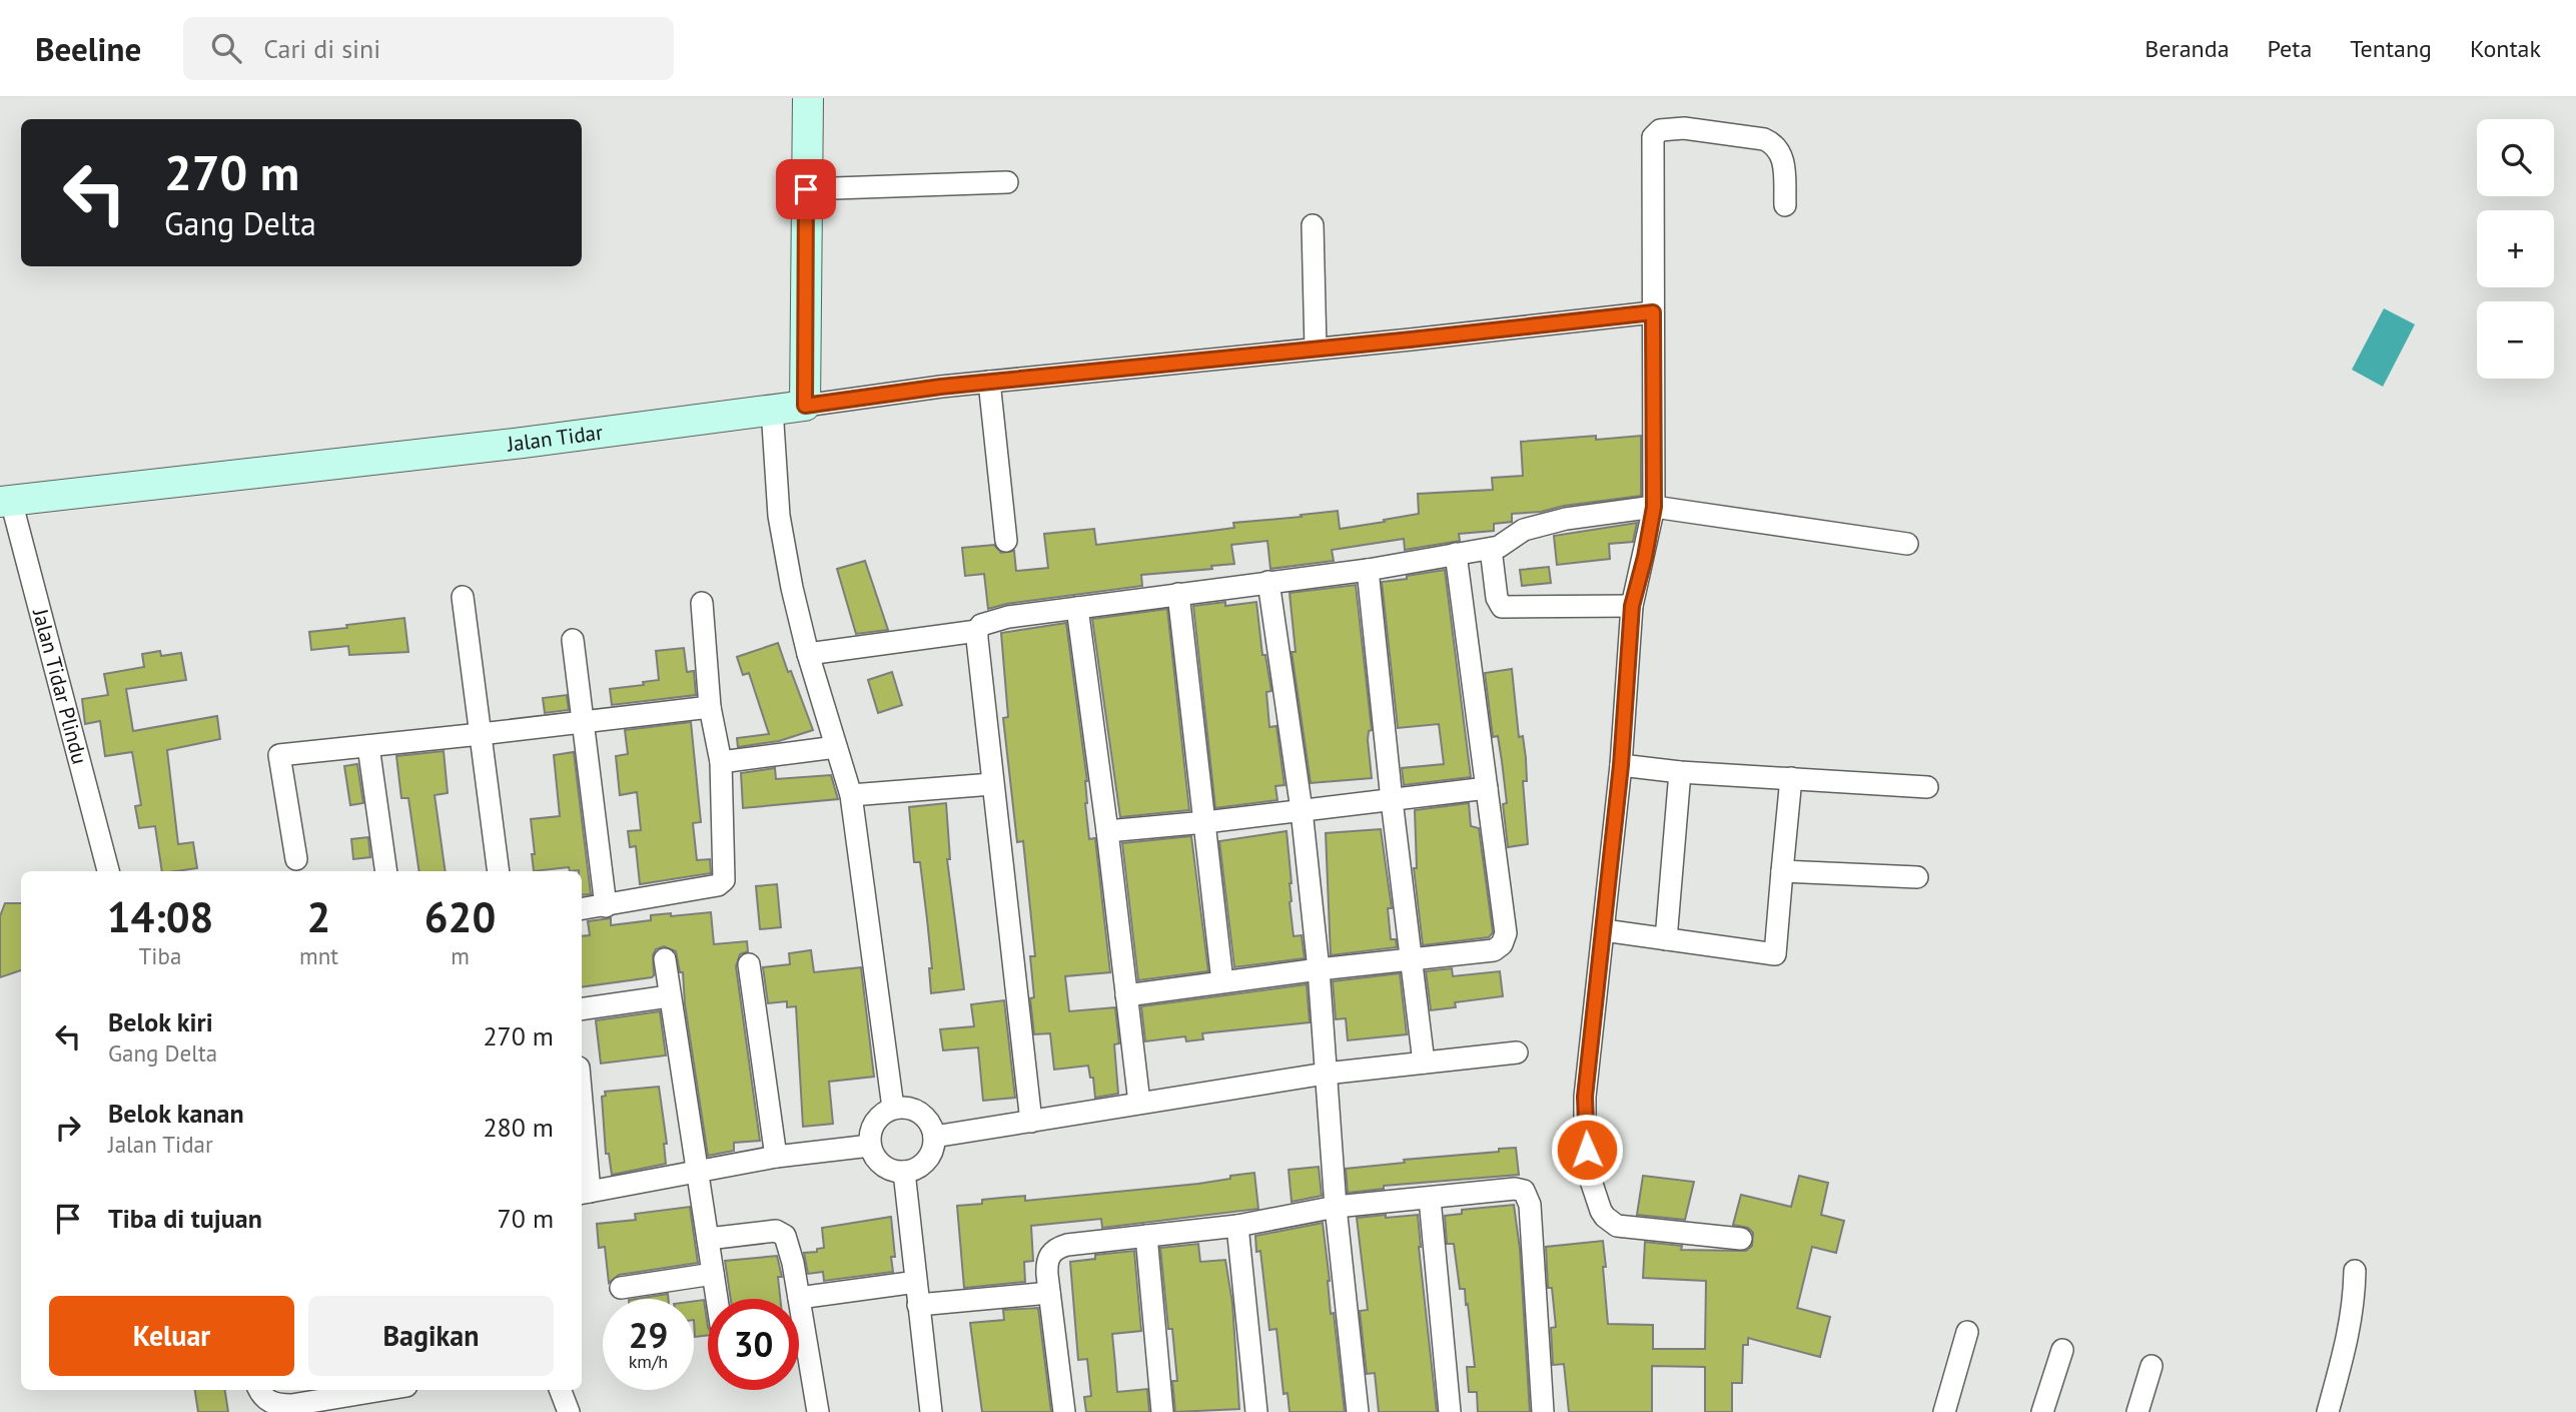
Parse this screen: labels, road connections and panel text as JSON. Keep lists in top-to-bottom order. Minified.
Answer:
{"streets":{"main road":["Jalan Tidar"],"street":["Jalan Tidar Plindu"]},"crossings":[["Jalan Tidar","Jalan Tidar Plindu"]],"page":{"header":"Beeline","search":"Cari di sini","nav":["Beranda","Peta","Tentang","Kontak"],"map_buttons":["+","−"],"turn":["270 m","Gang Delta"],"eta":["14:08","Tiba","2","mnt","620","m"],"list":[{"name":"Belok kiri","note":"Gang Delta","value":"270 m"},{"name":"Belok kanan","note":"Jalan Tidar","value":"280 m"},{"name":"Tiba di tujuan","value":"70 m"}],"buttons":["Keluar","Bagikan"],"speed":"29 km/h","limit":"30"}}
